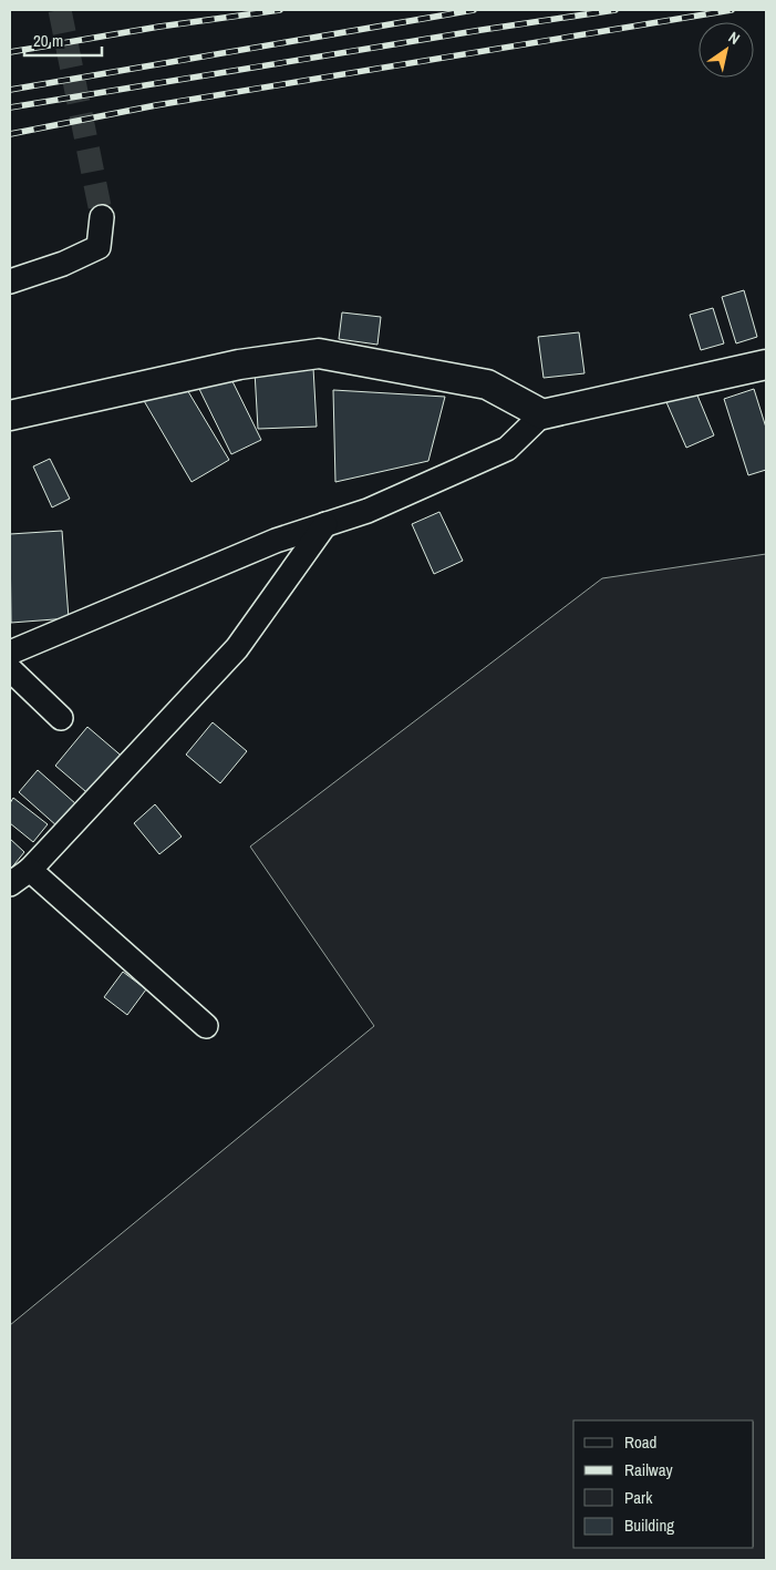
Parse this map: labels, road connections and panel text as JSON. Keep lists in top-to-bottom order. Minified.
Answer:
{"legend":["Road","Railway","Park","Building"],"scale_bar":"20 m","north":"top right"}
